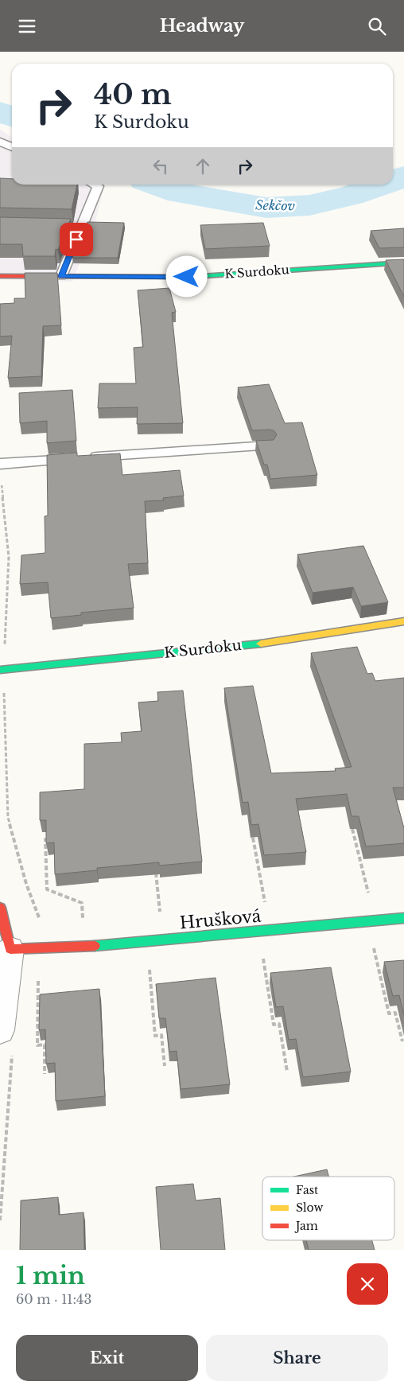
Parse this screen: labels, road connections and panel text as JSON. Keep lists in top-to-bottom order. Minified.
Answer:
{"streets":{"street":["K Surdoku","Hrušková"]},"water":["Sekčov"],"legend":["Fast","Slow","Jam"],"page":{"header":"Headway","turn":["40 m","K Surdoku"],"heading":["1 min","60 m · 11:43"],"buttons":["Exit","Share"]}}
